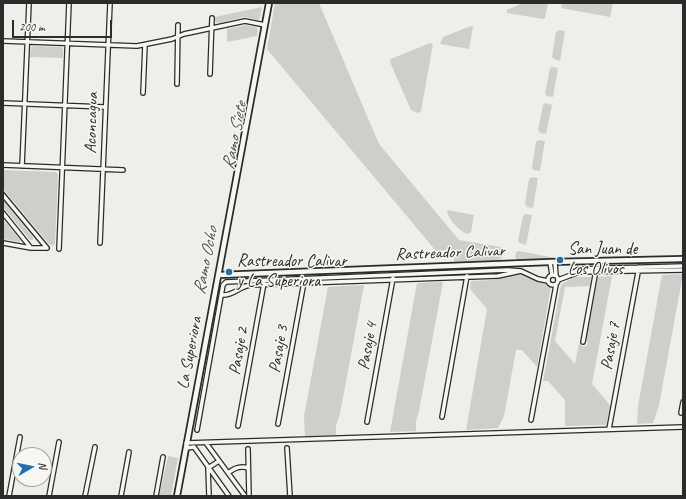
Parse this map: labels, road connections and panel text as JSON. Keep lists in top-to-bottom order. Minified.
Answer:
{"streets":{"street":["Aconcagua","Rastreador Calivar","Pasaje 4","Pasaje 7","Pasaje 3","Pasaje 2","La Superiora"]},"crossings":[["Rastreador Calivar","La Superiora"]],"water":["Ramo Siete","Ramo Ocho"],"places":["San Juan de Los Olivos","Rastreador Calivar y La Superiora"],"scale_bar":"200 m","north":"right"}
